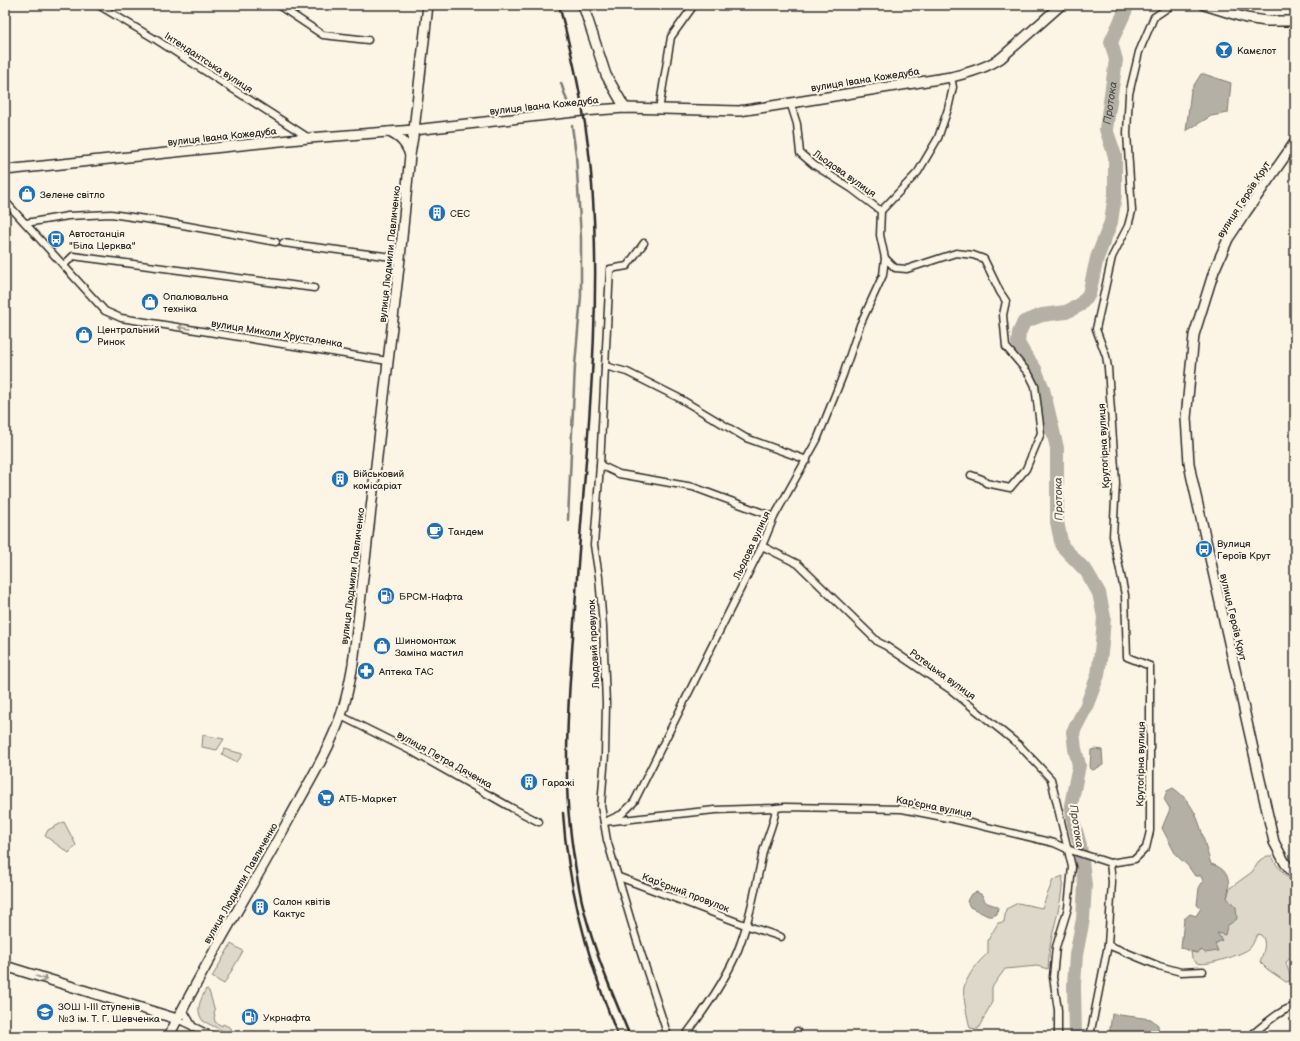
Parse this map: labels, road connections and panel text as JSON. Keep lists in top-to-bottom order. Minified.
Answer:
{"streets":{"street":["Інтендантська вулиця","вулиця Івана Кожедуба","Льодова вулиця","вулиця Героїв Крут","вулиця Людмили Павличенко","вулиця Миколи Хрусталенка","Крутогірна вулиця","Льодовий провулок","Ротецька вулиця","вулиця Петра Дяченка","Карʼєрна вулиця","Карʼєрний провулок"]},"crossings":[["Інтендантська вулиця","вулиця Івана Кожедуба"],["вулиця Івана Кожедуба","Льодова вулиця"],["вулиця Івана Кожедуба","вулиця Людмили Павличенко"],["Льодова вулиця","Льодовий провулок"],["Льодова вулиця","Ротецька вулиця"],["Льодова вулиця","Карʼєрна вулиця"],["вулиця Людмили Павличенко","вулиця Миколи Хрусталенка"],["вулиця Людмили Павличенко","вулиця Петра Дяченка"],["Крутогірна вулиця","Карʼєрна вулиця"],["Льодовий провулок","Карʼєрна вулиця"],["Ротецька вулиця","Карʼєрна вулиця"]],"one_way":["вулиця Миколи Хрусталенка"],"water":["Протока"],"places":{"bar":["Камєлот"],"shop":["Зелене світло","Опалювальна техніка","Центральний Ринок","Шиномонтаж Заміна мастил"],"building":["СЕС","Військовий комісаріат","Гаражі","Салон квітів Кактус"],"bus stop":["Автостанція \"Біла Церква\"","Вулиця Героїв Крут"],"cafe":["Тандем"],"fuel station":["БРСМ-Нафта","Укрнафта"],"pharmacy":["Аптека ТАС"],"supermarket":["АТБ-Маркет"],"school or university":["ЗОШ І-ІІІ ступенів №3 ім. Т. Г. Шевченка"]}}
